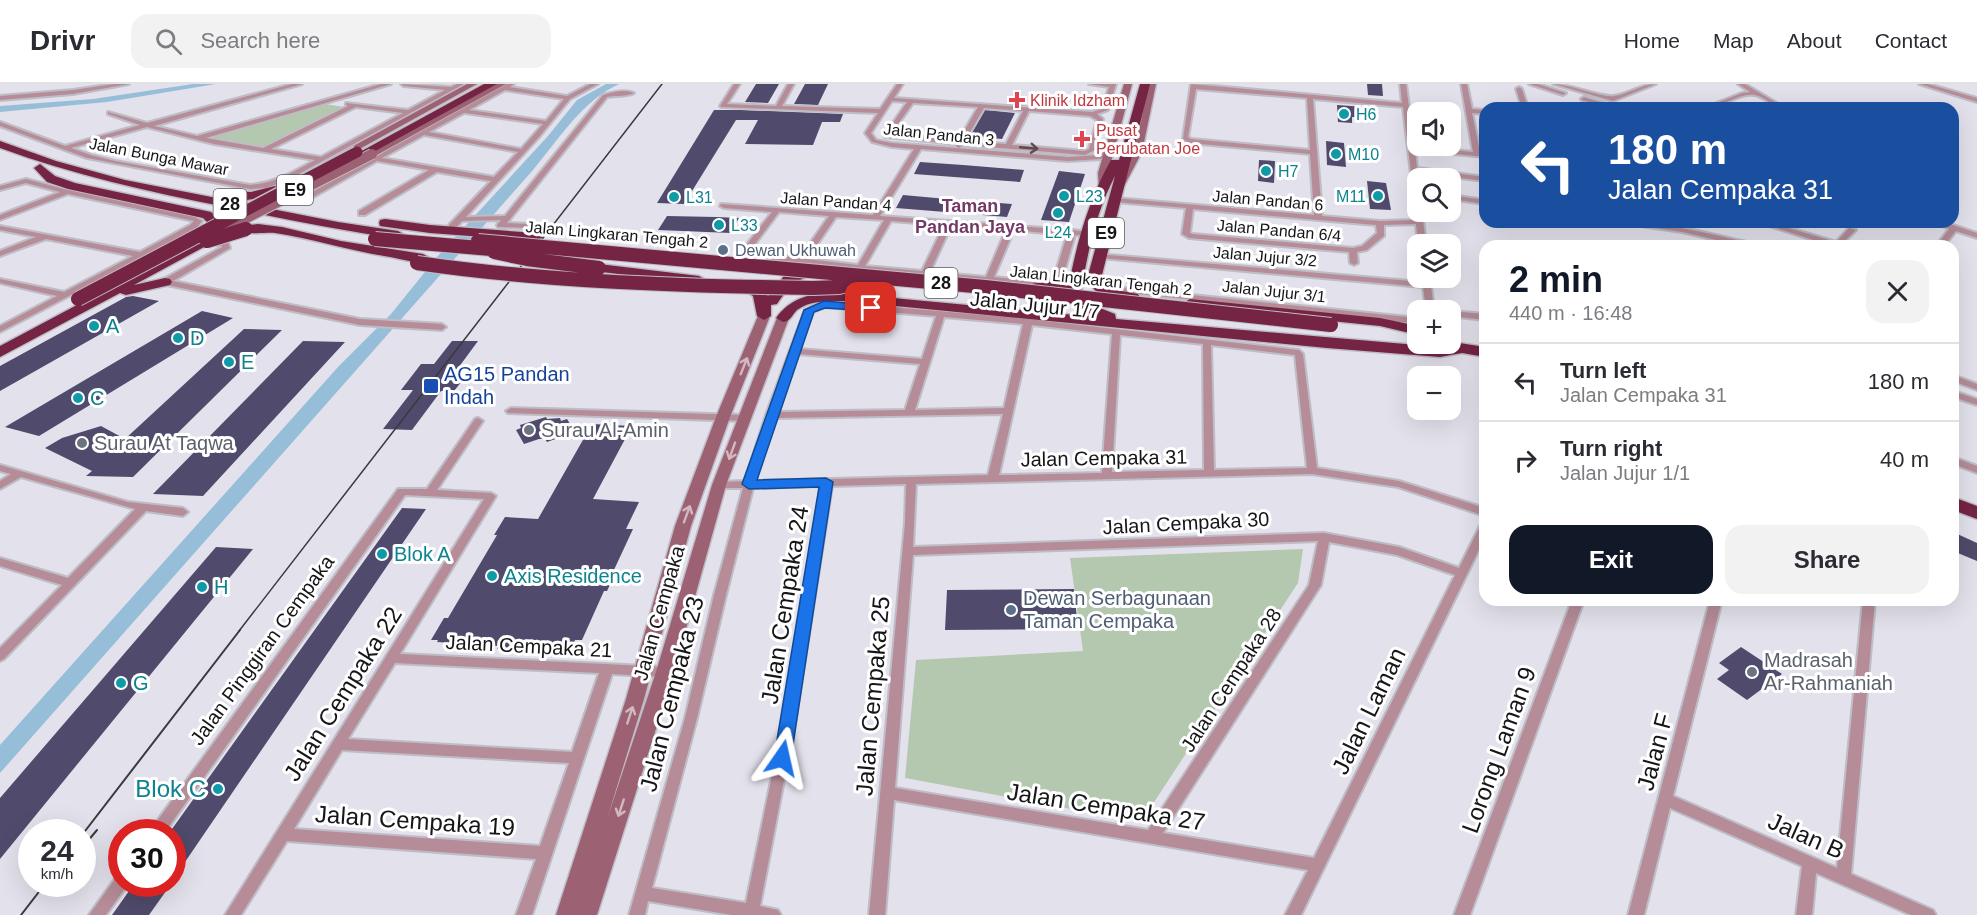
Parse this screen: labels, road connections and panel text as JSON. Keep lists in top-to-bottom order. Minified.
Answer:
{"streets":{"highway":["E9","28","Jalan Lingkaran Tengah 2"],"main road":["Jalan Cempaka"],"street":["Jalan Pandan 3","Jalan Bunga Mawar","Jalan Pandan 6","Jalan Pandan 4","Jalan Pandan 6/4","Jalan Jujur 3/2","Jalan Jujur 3/1","Jalan Jujur 1/7","Jalan Cempaka 31","Jalan Cempaka 30","Jalan Cempaka 24","Jalan Cempaka 21","Jalan Pinggiran Cempaka","Jalan Cempaka 28","Jalan Cempaka 22","Jalan Cempaka 23","Jalan Cempaka 25","Jalan Laman","Lorong Laman 9","Jalan F","Jalan Cempaka 27","Jalan Cempaka 19","Jalan B"]},"crossings":[["E9","Jalan Pandan 6"],["E9","Jalan Pandan 4"],["E9","Jalan Jujur 3/2"],["E9","Jalan Jujur 3/1"],["Jalan Pandan 6","Jalan Pandan 6/4"],["Jalan Jujur 1/7","Jalan Cempaka 31"],["Jalan Jujur 1/7","Jalan Cempaka 23"],["Jalan Cempaka 31","Jalan Cempaka 24"],["Jalan Cempaka 31","Jalan Cempaka"],["Jalan Cempaka 31","Jalan Cempaka 23"],["Jalan Cempaka 31","Jalan Cempaka 25"],["Jalan Cempaka 30","Jalan Cempaka 28"],["Jalan Cempaka 30","Jalan Cempaka 25"],["Jalan Cempaka 30","Jalan Laman"],["Jalan Cempaka","Jalan Cempaka 21"],["Jalan Cempaka 21","Jalan Cempaka 22"],["Jalan Pinggiran Cempaka","Jalan Cempaka 22"],["Jalan Cempaka 28","Jalan Cempaka 27"],["Jalan Cempaka 22","Jalan Cempaka 19"],["Jalan Cempaka 25","Jalan Cempaka 27"],["Jalan Laman","Jalan Cempaka 27"],["Jalan F","Jalan B"]],"districts":["Taman Pandan Jaya"],"places":{"health":["Klinik Idzham","Pusat Perubatan Joe"],"other":["H6","M10","H7","L23","M11","L31","L24","L33","Dewan Ukhuwah","A","D","E","C","Surau Al-Amin","Surau At Taqwa","Blok A","Axis Residence","H","Dewan Serbagunaan Taman Cempaka","Madrasah Ar-Rahmaniah","G","Blok C"],"transit":["AG15 Pandan Indah"]},"page":{"header":"Drivr","search":"Search here","nav":["Home","Map","About","Contact"],"map_buttons":["+","−"],"turn":["180 m","Jalan Cempaka 31"],"heading":["2 min","440 m · 16:48"],"list":[{"name":"Turn left","note":"Jalan Cempaka 31","value":"180 m"},{"name":"Turn right","note":"Jalan Jujur 1/1","value":"40 m"}],"buttons":["Exit","Share"],"speed":"24 km/h","limit":"30"}}
